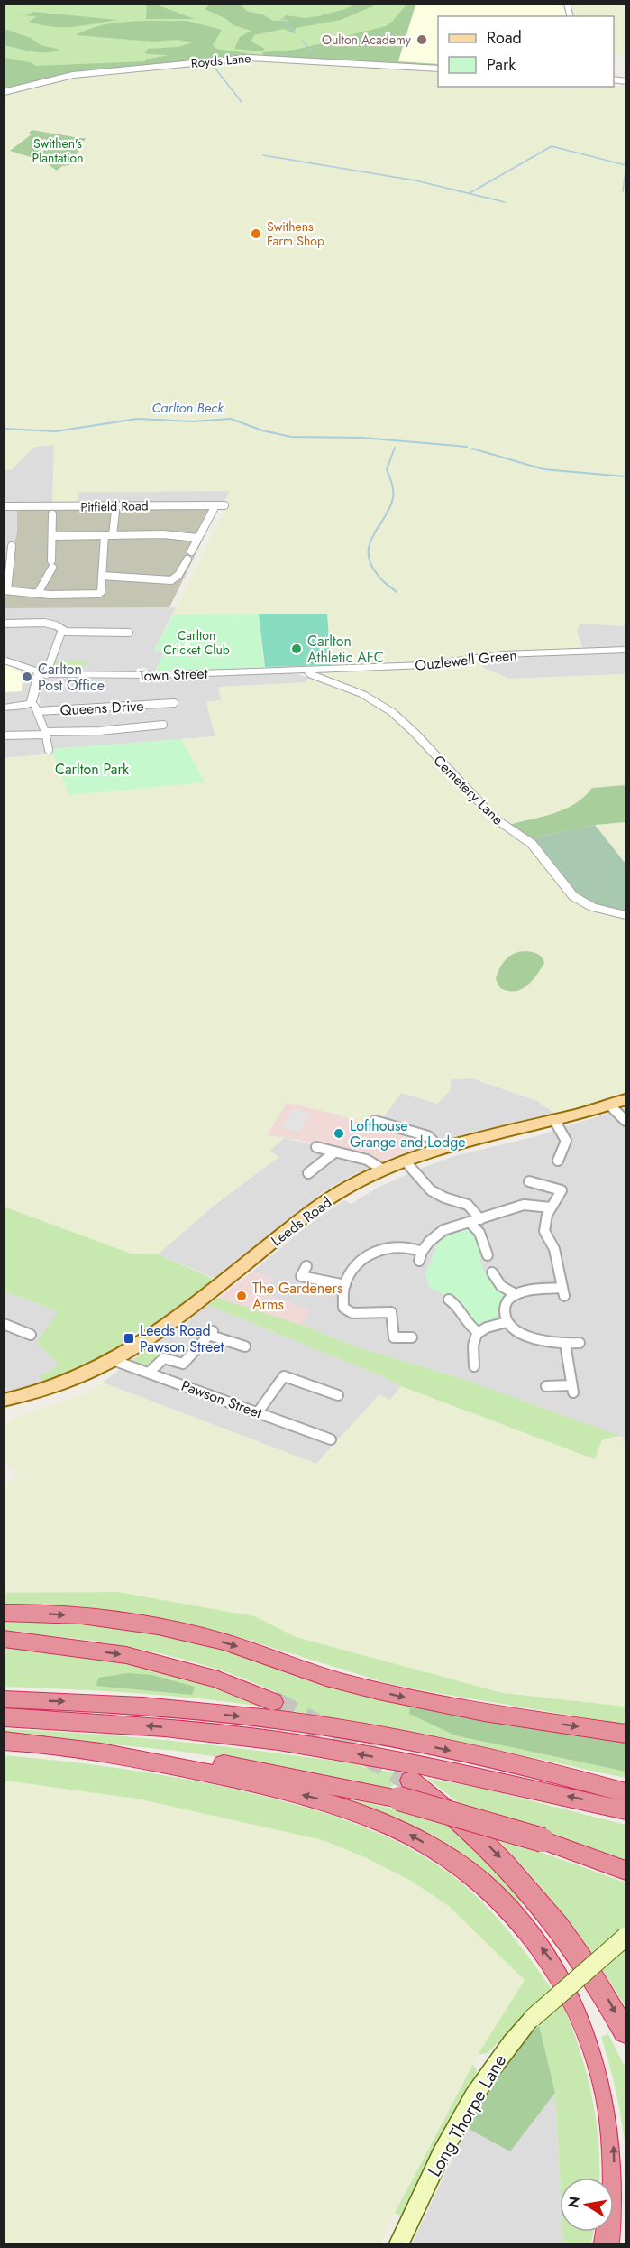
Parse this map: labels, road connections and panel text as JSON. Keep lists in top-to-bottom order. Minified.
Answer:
{"streets":{"main road":["Leeds Road","Long Thorpe Lane"],"street":["Royds Lane","Pitfield Road","Ouzlewell Green","Town Street","Queens Drive","Cemetery Lane","Pawson Street"]},"crossings":[["Ouzlewell Green","Town Street"],["Ouzlewell Green","Cemetery Lane"],["Town Street","Cemetery Lane"],["Leeds Road","Pawson Street"]],"water":["Carlton Beck"],"parks":["Swithen's Plantation","Carlton Cricket Club","Carlton Park"],"places":{"other":["Oulton Academy","Swithens Farm Shop","Carlton Athletic AFC","Carlton Post Office","Lofthouse Grange and Lodge","The Gardeners Arms"],"transit":["Leeds Road Pawson Street"]},"legend":["Road","Park"],"north":"left"}
